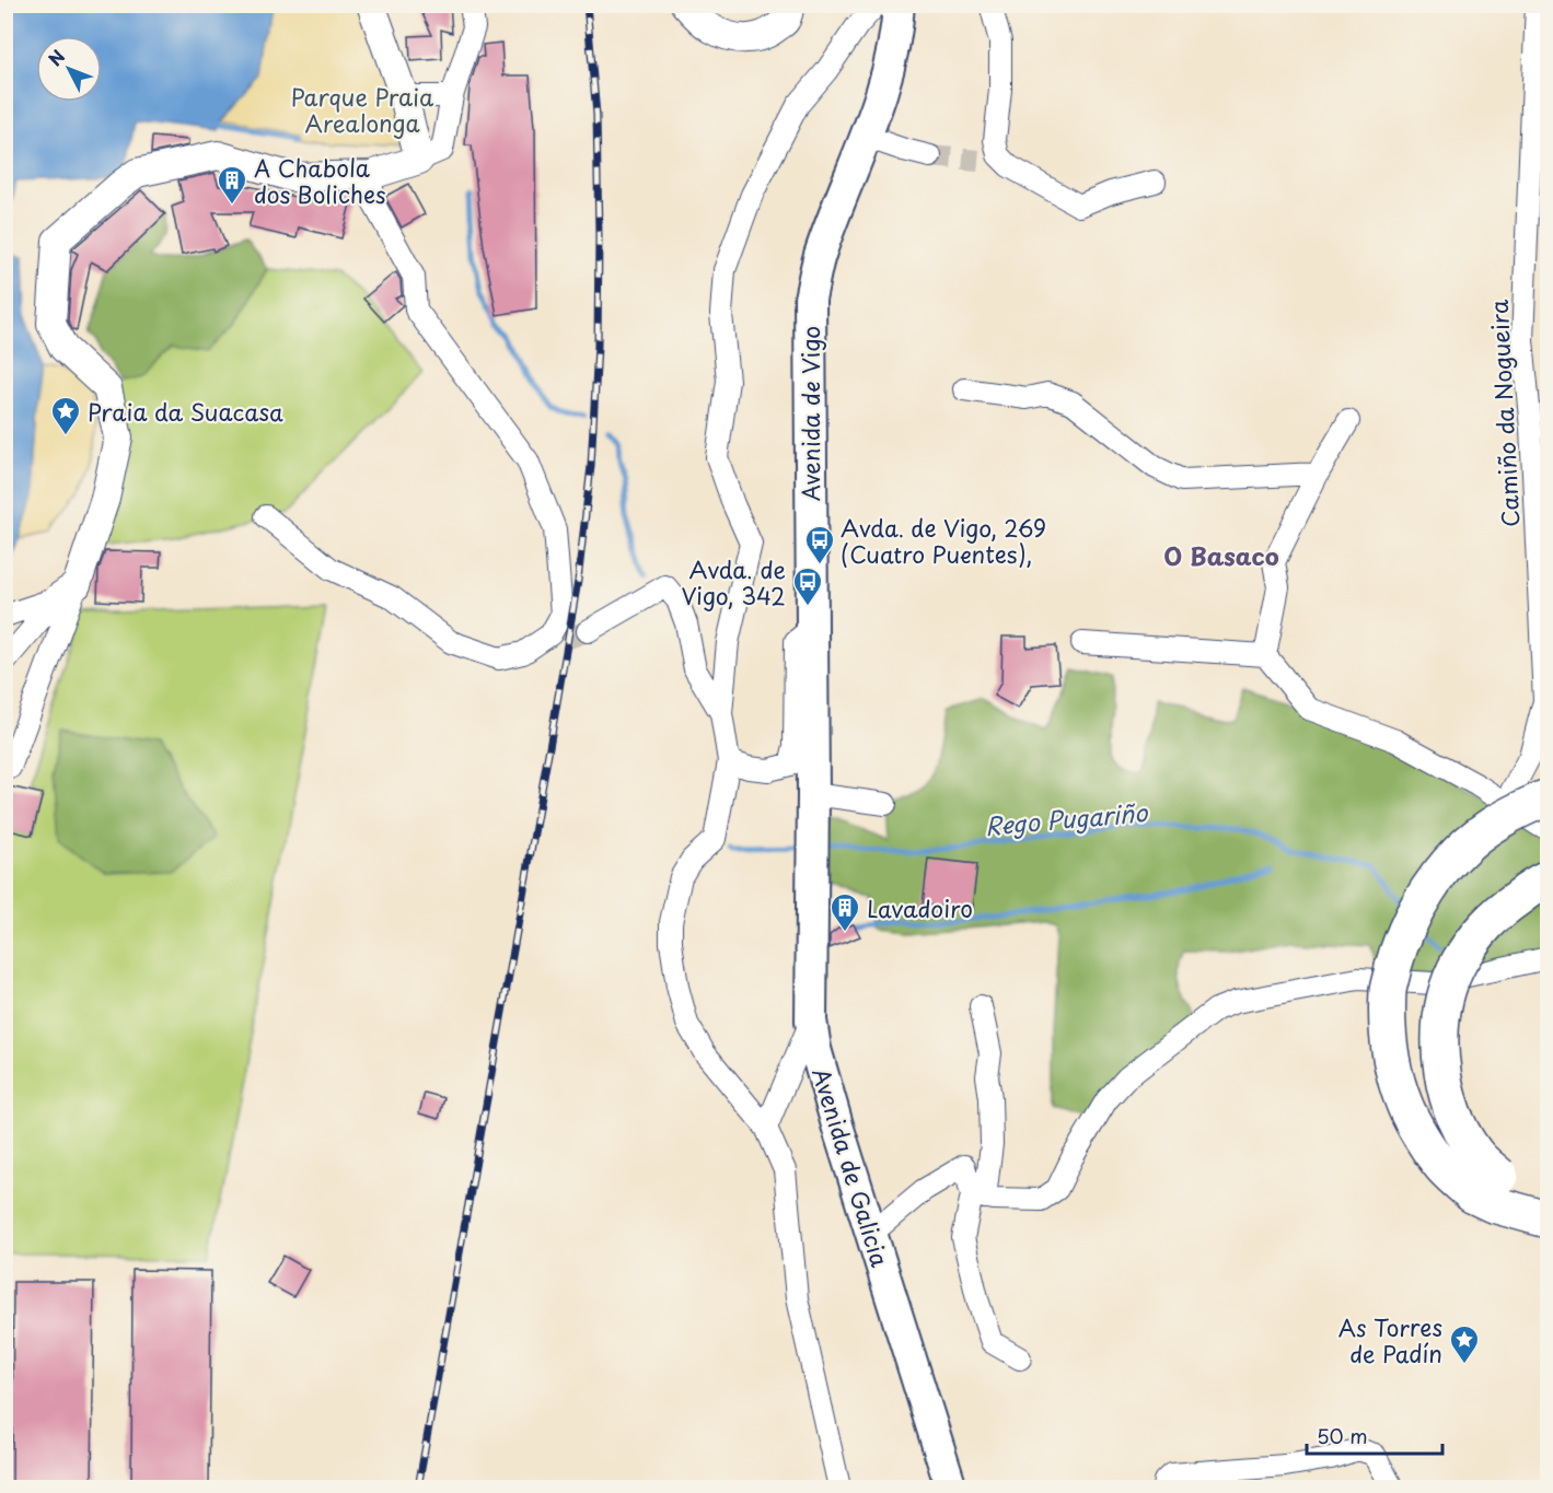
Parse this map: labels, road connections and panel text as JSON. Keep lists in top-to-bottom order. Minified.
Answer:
{"streets":{"main road":["Avenida de Vigo","Avenida de Galicia"],"street":["Camiño da Nogueira"]},"crossings":[["Avenida de Vigo","Avenida de Galicia"]],"districts":["O Basaco"],"water":["Rego Pugariño"],"parks":["Parque Praia Arealonga"],"places":{"building":["A Chabola dos Boliches","Lavadoiro"],"place":["Praia da Suacasa","As Torres de Padín"],"bus stop":["Avda. de Vigo, 269 (Cuatro Puentes),","Avda. de Vigo, 342"]},"scale_bar":"50 m","north":"top left"}
